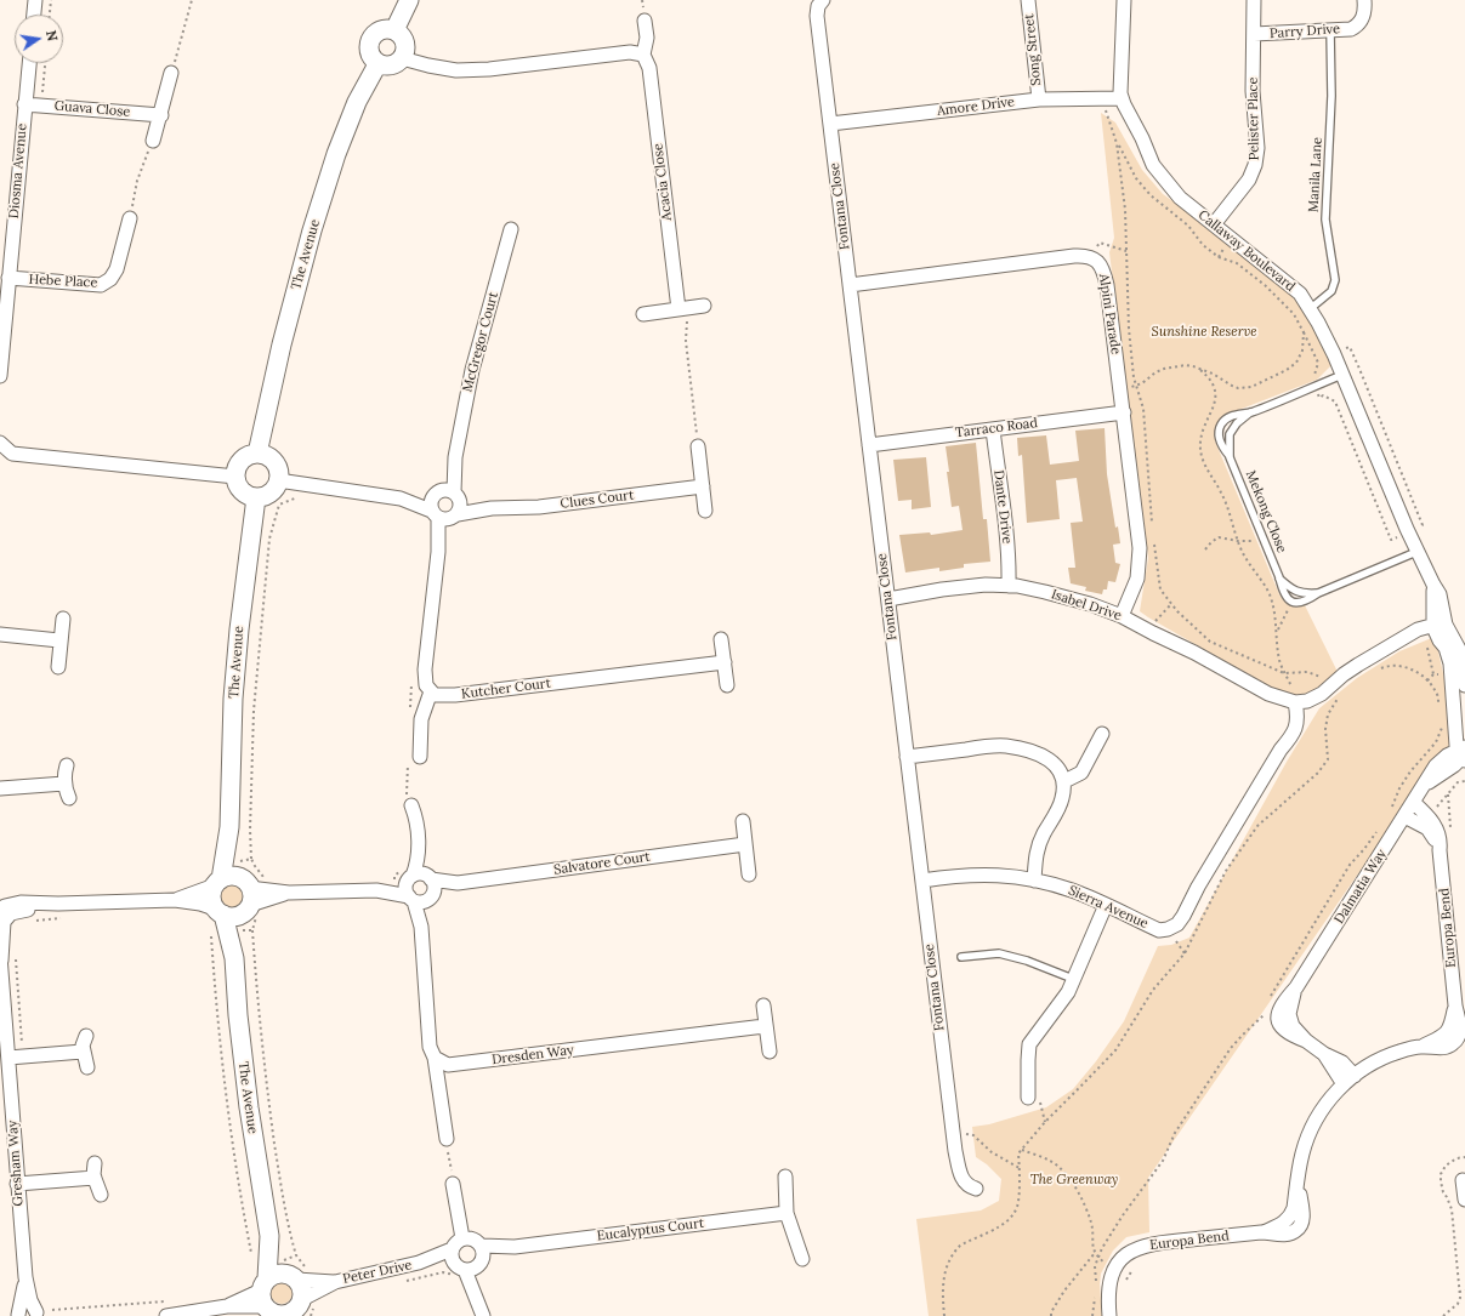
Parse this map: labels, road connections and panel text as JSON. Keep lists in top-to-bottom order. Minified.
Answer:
{"streets":{"street":["Parry Drive","Song Street","Amore Drive","Guava Close","Pelister Place","Diosma Avenue","Acacia Close","Fontana Close","Callaway Boulevard","The Avenue","Hebe Place","Alpini Parade","McGregor Court","Tarraco Road","Clues Court","Dante Drive","Isabel Drive","Kutcher Court","Salvatore Court","Dalmatia Way","Sierra Avenue","Europa Bend","Dresden Way","Gresham Way","Eucalyptus Court","Peter Drive"],"lane":["Manila Lane","Mekong Close"]},"crossings":[["Parry Drive","Pelister Place"],["Parry Drive","Manila Lane"],["Song Street","Amore Drive"],["Amore Drive","Fontana Close"],["Amore Drive","Callaway Boulevard"],["Guava Close","Diosma Avenue"],["Pelister Place","Callaway Boulevard"],["Diosma Avenue","Hebe Place"],["Manila Lane","Callaway Boulevard"],["Fontana Close","Alpini Parade"],["Fontana Close","Tarraco Road"],["Fontana Close","Isabel Drive"],["Fontana Close","Sierra Avenue"],["Callaway Boulevard","Mekong Close"],["Callaway Boulevard","Dalmatia Way"],["The Avenue","Clues Court"],["The Avenue","Salvatore Court"],["The Avenue","Gresham Way"],["The Avenue","Peter Drive"],["Alpini Parade","Tarraco Road"],["Alpini Parade","Isabel Drive"],["McGregor Court","Clues Court"],["Tarraco Road","Dante Drive"],["Dante Drive","Isabel Drive"],["Isabel Drive","Sierra Avenue"],["Salvatore Court","Gresham Way"],["Dalmatia Way","Europa Bend"],["Eucalyptus Court","Peter Drive"]],"parks":["Sunshine Reserve","The Greenway"],"north":"right"}
